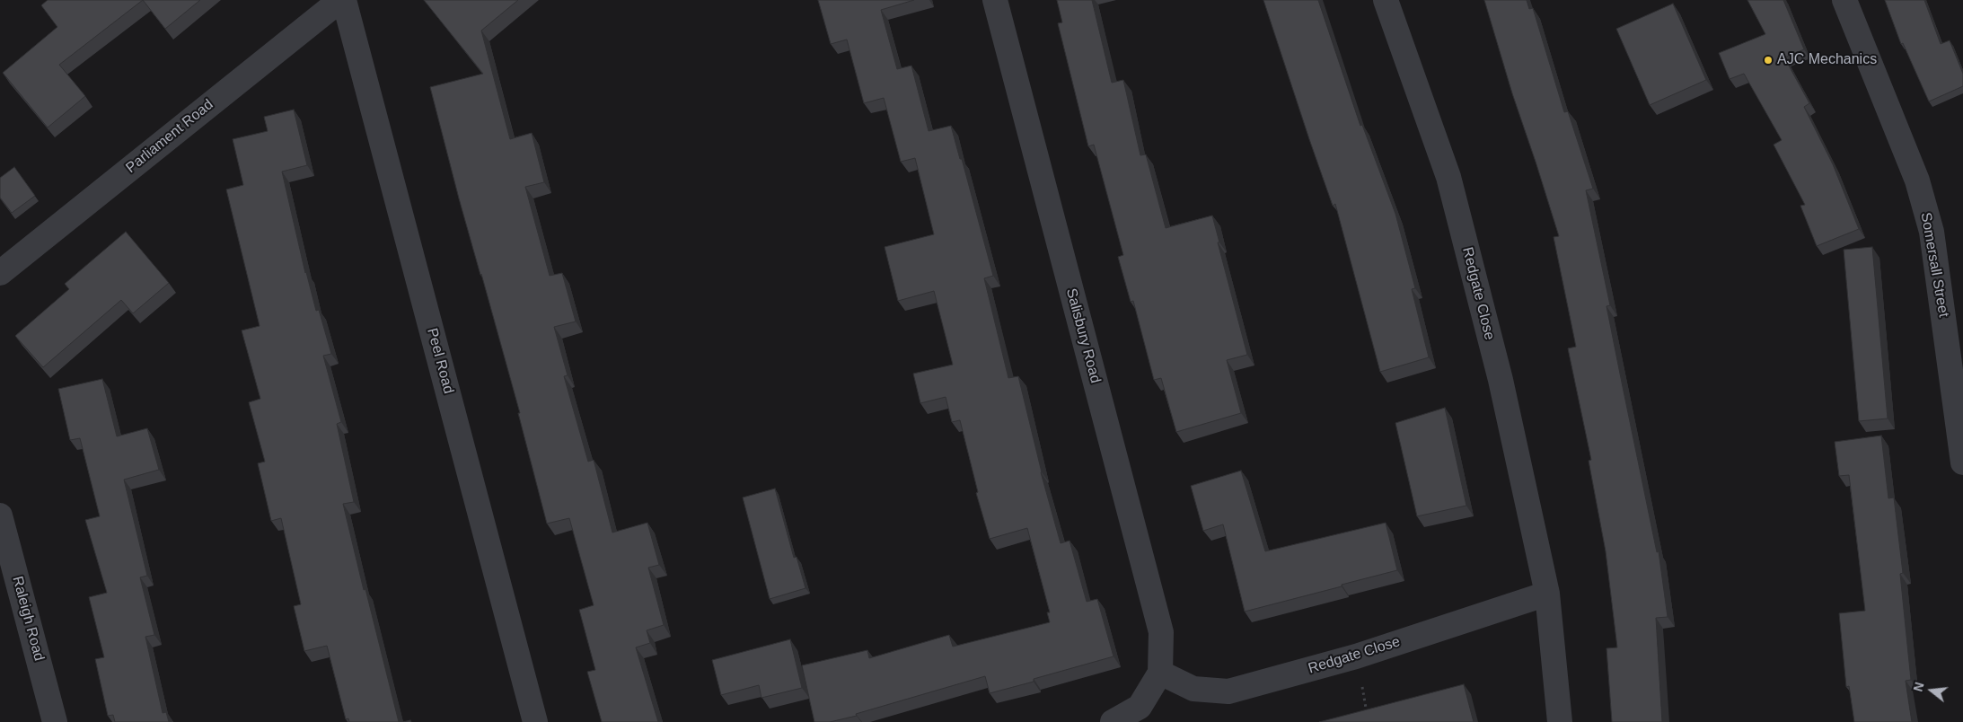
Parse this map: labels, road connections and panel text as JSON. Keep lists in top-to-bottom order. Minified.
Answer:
{"streets":{"street":["Parliament Road","Somersall Street","Redgate Close","Salisbury Road","Peel Road","Raleigh Road"]},"crossings":[["Redgate Close","Salisbury Road"]],"places":["AJC Mechanics"],"north":"left"}
